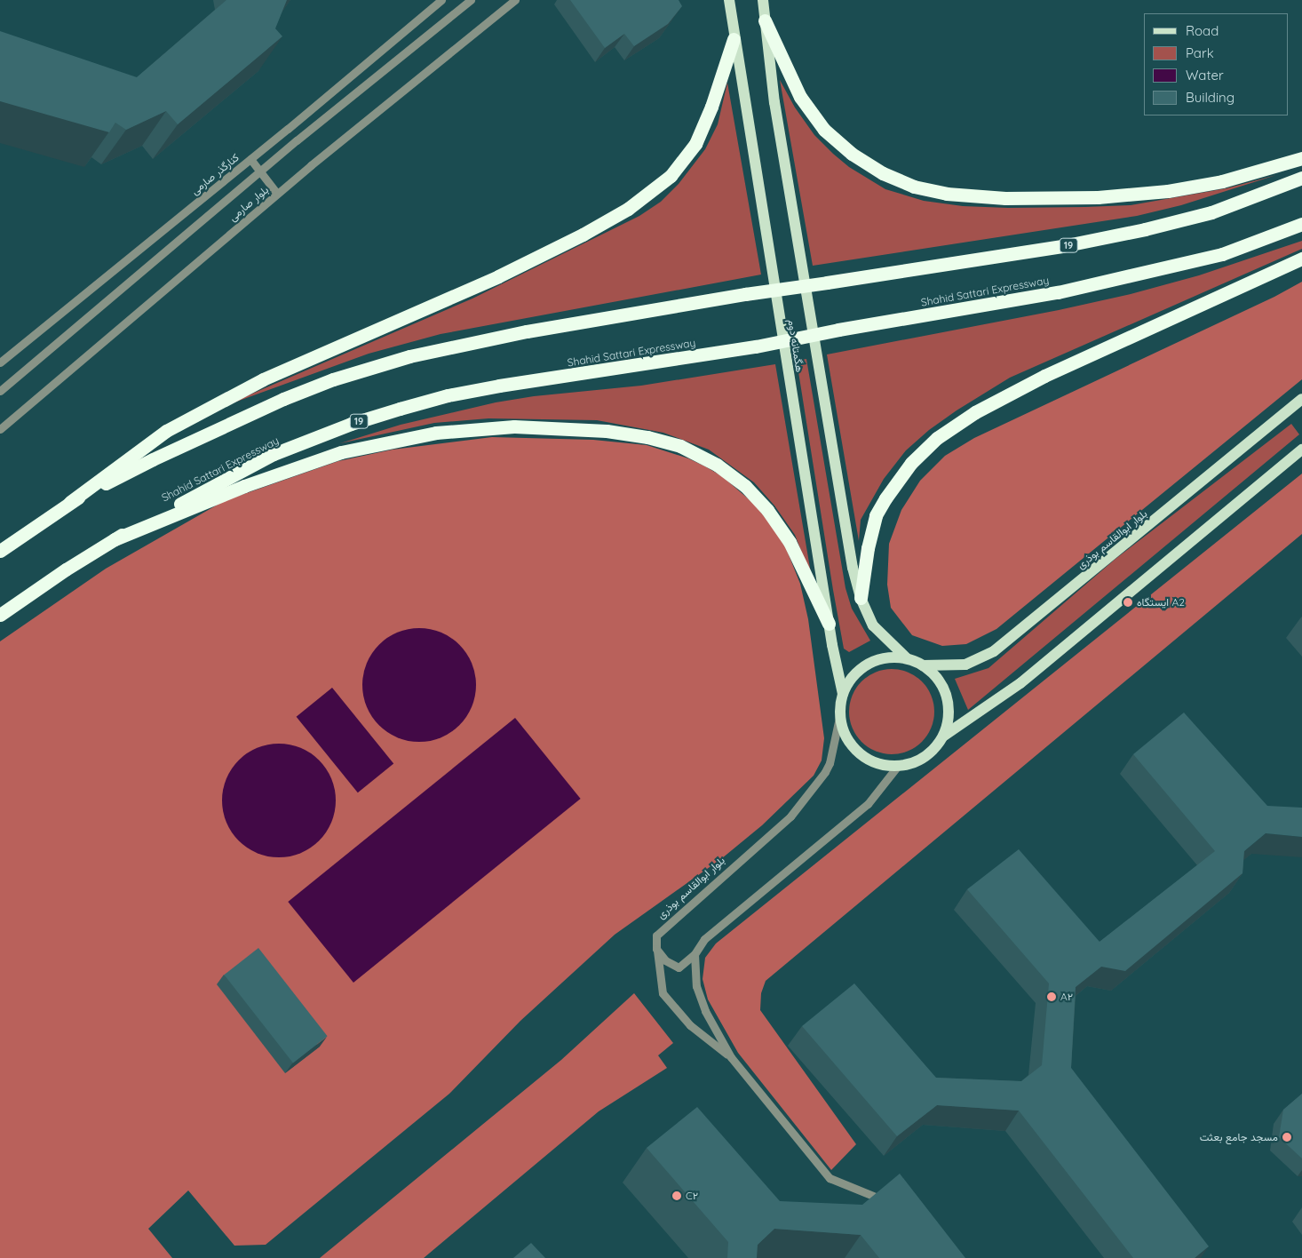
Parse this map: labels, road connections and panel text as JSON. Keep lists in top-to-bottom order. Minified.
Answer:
{"streets":{"highway":["19","Shahid Sattari Expressway"],"main road":["هگمتانه دوم","بلوار ابوالقاسم بوذری"],"street":["کنارگذر صارمی","بلوار صارمی"]},"crossings":[["هگمتانه دوم","بلوار ابوالقاسم بوذری"]],"places":["ایستگاه A2","A۲","مسجد جامع بعثت","C۲"],"legend":["Road","Park","Water","Building"]}
